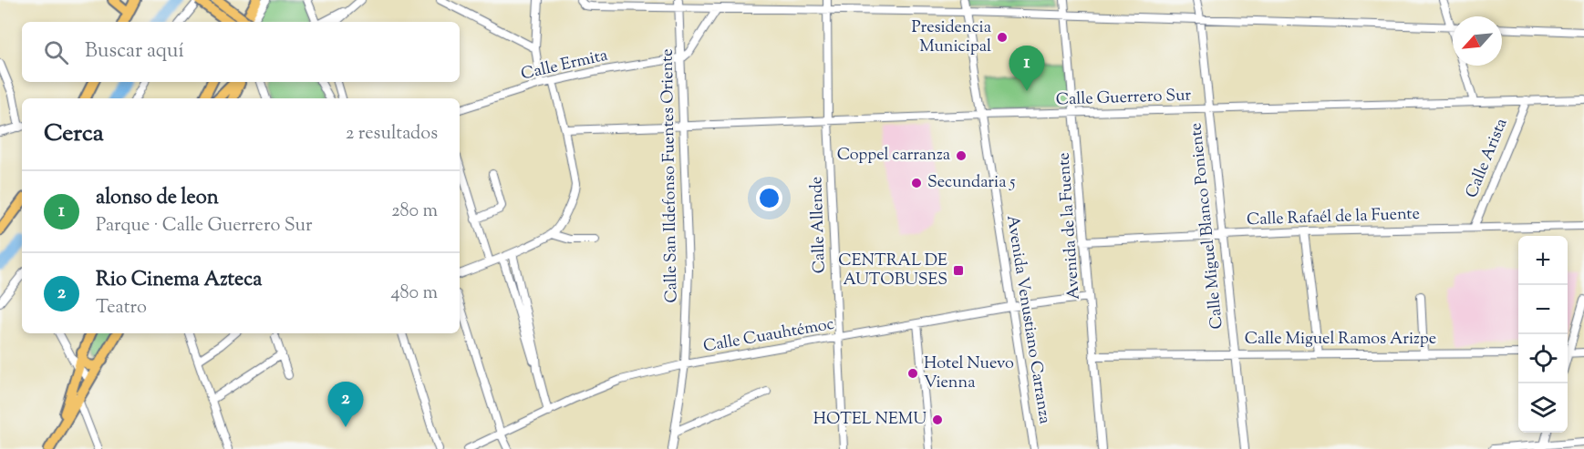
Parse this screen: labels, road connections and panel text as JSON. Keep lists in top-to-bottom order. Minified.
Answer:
{"streets":{"street":["Calle Ermita","Calle Guerrero Sur","Calle Arista","Calle San Ildefonso Fuentes Oriente","Calle Rafaél de la Fuente","Calle Allende","Avenida de la Fuente","Calle Miguel Blanco Poniente","Avenida Venustiano Carranza","Calle Cuauhtémoc","Calle Miguel Ramos Arizpe"]},"crossings":[["Calle Ermita","Calle San Ildefonso Fuentes Oriente"],["Calle Guerrero Sur","Calle Arista"],["Calle Guerrero Sur","Calle San Ildefonso Fuentes Oriente"],["Calle Guerrero Sur","Calle Allende"],["Calle Guerrero Sur","Avenida de la Fuente"],["Calle Guerrero Sur","Calle Miguel Blanco Poniente"],["Calle Guerrero Sur","Avenida Venustiano Carranza"],["Calle Arista","Calle Rafaél de la Fuente"],["Calle San Ildefonso Fuentes Oriente","Calle Cuauhtémoc"],["Calle Rafaél de la Fuente","Avenida de la Fuente"],["Calle Rafaél de la Fuente","Calle Miguel Blanco Poniente"],["Calle Allende","Calle Cuauhtémoc"],["Avenida de la Fuente","Calle Cuauhtémoc"],["Avenida de la Fuente","Calle Miguel Ramos Arizpe"],["Calle Miguel Blanco Poniente","Calle Miguel Ramos Arizpe"],["Avenida Venustiano Carranza","Calle Cuauhtémoc"]],"places":{"other":["Presidencia Municipal","Coppel carranza","Secundaria 5","Hotel Nuevo Vienna","HOTEL NEMU"],"transit":["CENTRAL DE AUTOBUSES"]},"north":"bottom left","page":{"search":"Buscar aquí","pins":["1","2"],"heading":["Cerca","2 resultados"],"list":[{"mark":"1","name":"alonso de leon","note":"Parque · Calle Guerrero Sur","value":"280 m"},{"mark":"2","name":"Rio Cinema Azteca","note":"Teatro","value":"480 m"}],"map_buttons":["+","−"]}}
